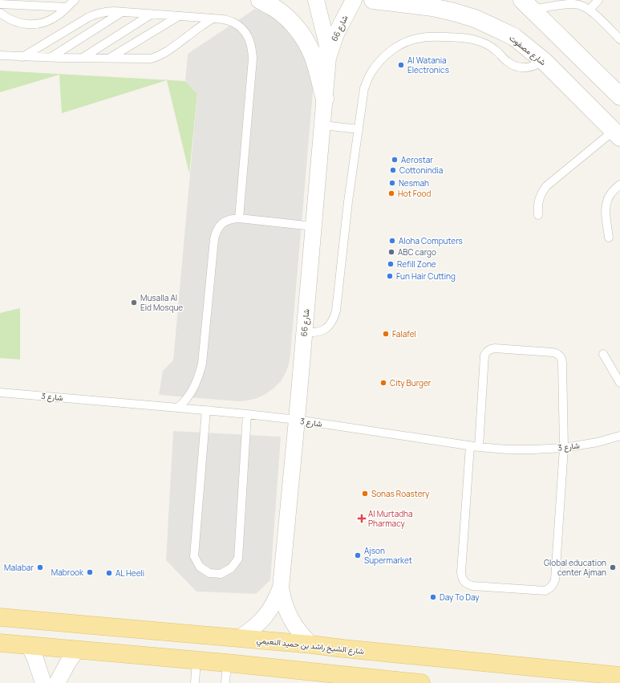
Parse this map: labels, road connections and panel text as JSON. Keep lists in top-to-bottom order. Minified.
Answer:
{"streets":{"main road":["شارع الشيخ راشد بن حميد النعيمي"],"street":["شارع 66","شارع مصفوت"],"lane":["شارع 3"]},"crossings":[["شارع 66","شارع 3"],["شارع 66","شارع الشيخ راشد بن حميد النعيمي"]],"places":{"other":["Al Watania Electronics","Aerostar","Cottonindia","Nesmah","Hot Food","Aloha Computers","ABC cargo","Refill Zone","Fun Hair Cutting","Musalla Al Eid Mosque","Falafel","City Burger","Sonas Roastery","Ajson Supermarket","Malabar","Global education center Ajman","Mabrook","AL Heeli","Day To Day"],"health":["Al Murtadha Pharmacy"]}}
